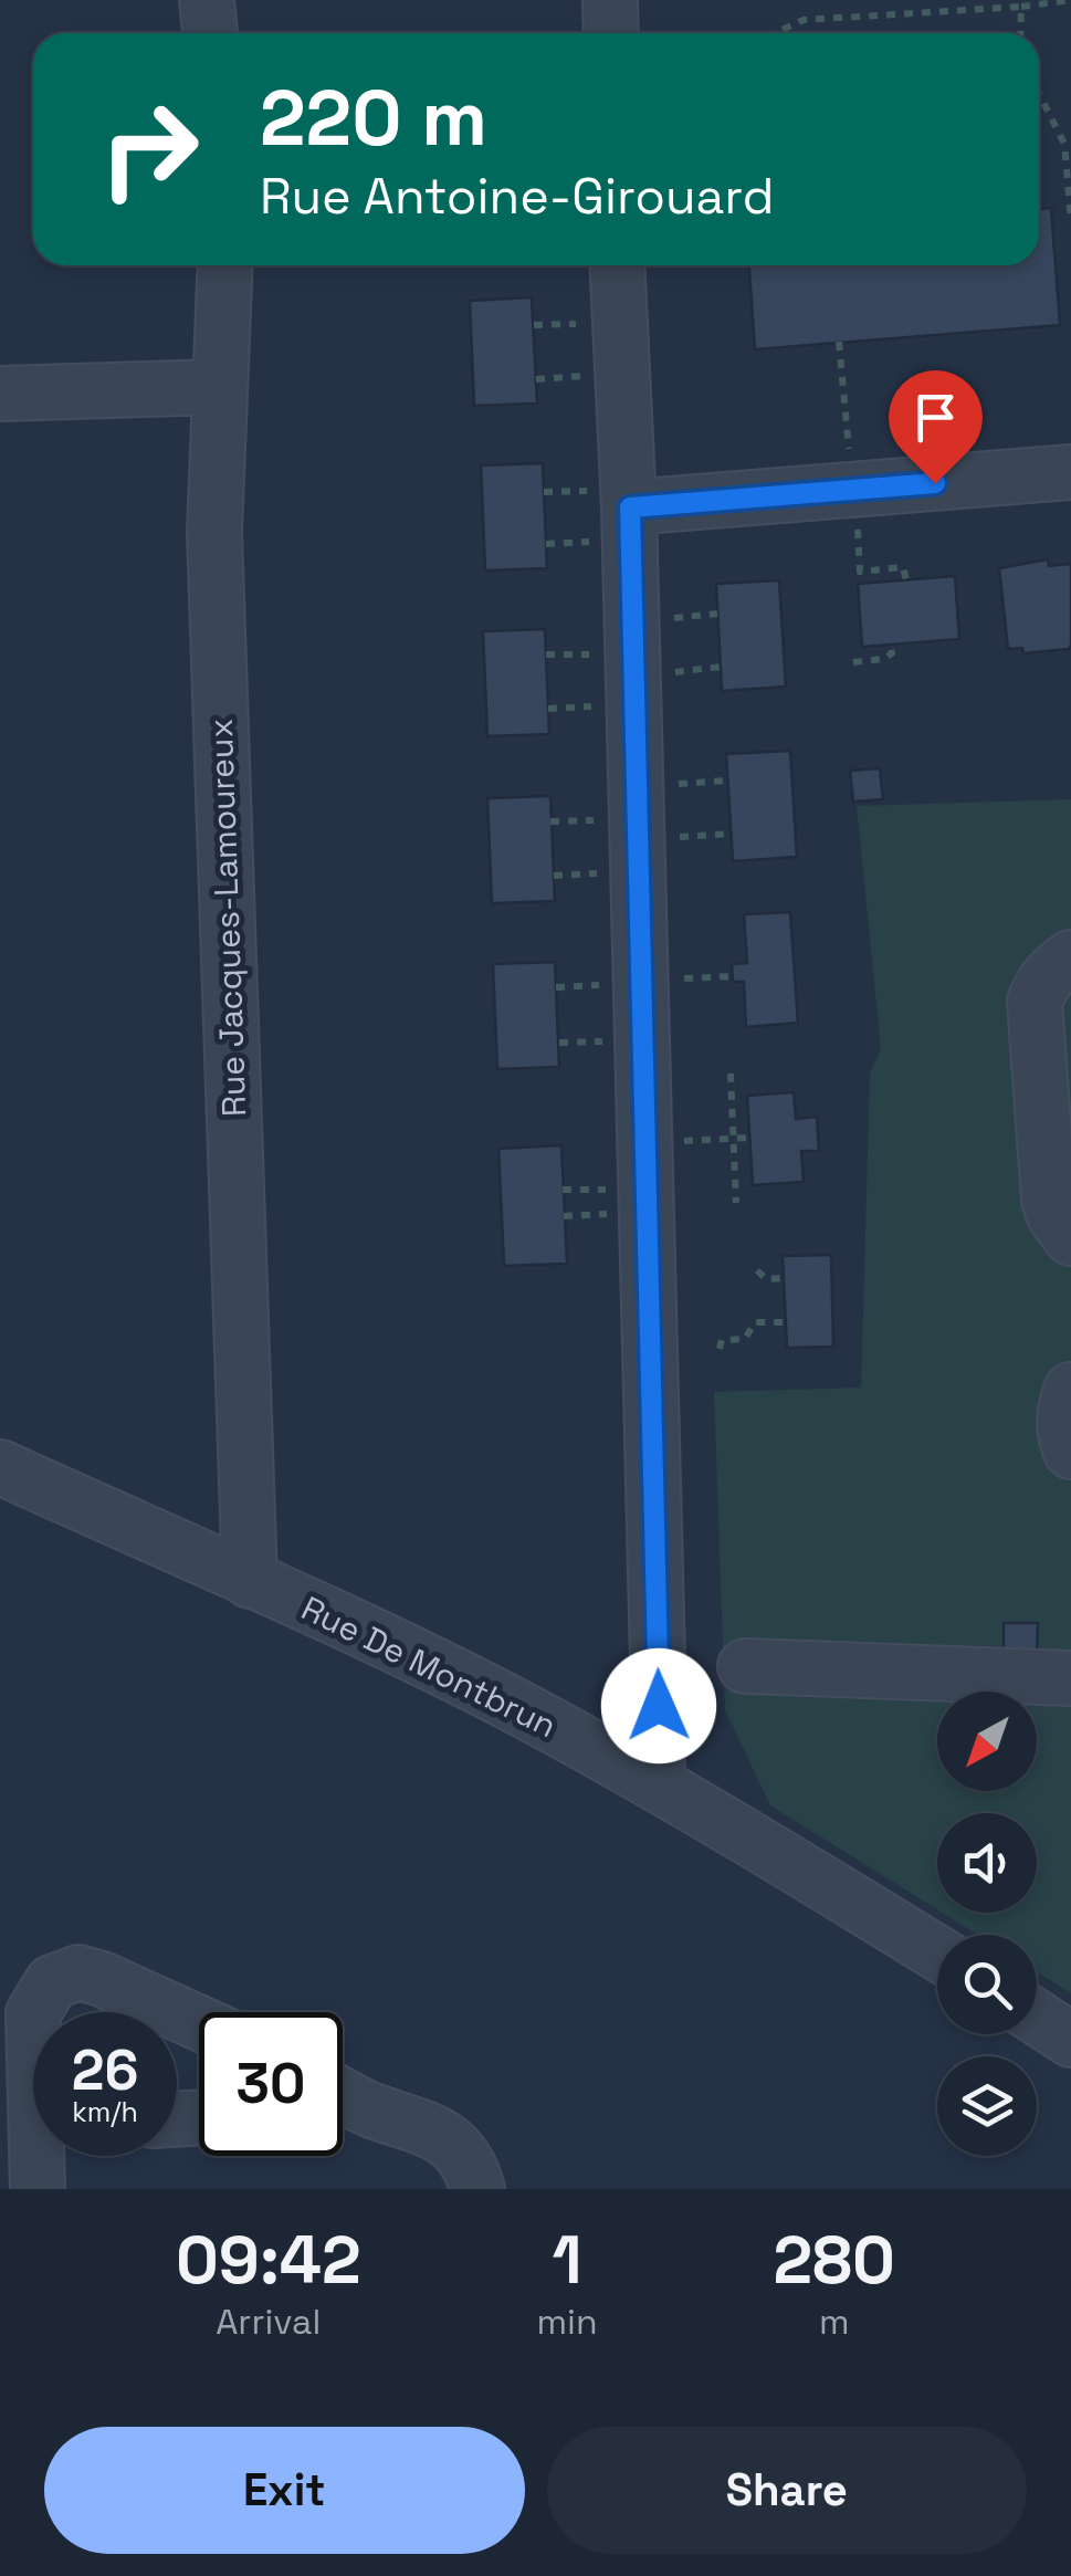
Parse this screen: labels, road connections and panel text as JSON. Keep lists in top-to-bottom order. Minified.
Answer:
{"streets":{"street":["Rue Jacques-Lamoureux","Rue De Montbrun"]},"crossings":[["Rue Jacques-Lamoureux","Rue De Montbrun"]],"north":"bottom left","page":{"turn":["220 m","Rue Antoine-Girouard"],"speed":"26 km/h","limit":"30","eta":["09:42","Arrival","1","min","280","m"],"buttons":["Exit","Share"]}}
